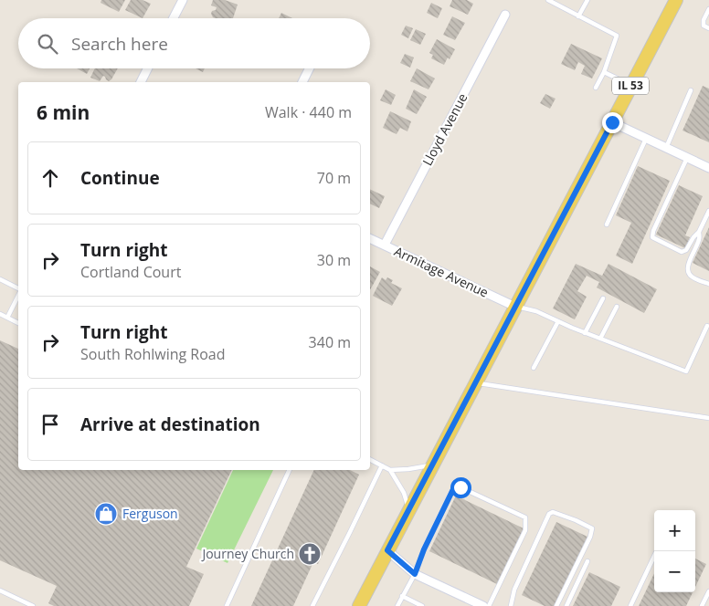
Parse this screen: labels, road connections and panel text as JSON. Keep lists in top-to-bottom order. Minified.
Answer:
{"streets":{"main road":["IL 53"],"street":["Lloyd Avenue","Armitage Avenue"]},"crossings":[["IL 53","Armitage Avenue"],["Lloyd Avenue","Armitage Avenue"]],"places":{"shop":["Ferguson"],"church":["Journey Church"]},"page":{"search":"Search here","heading":["6 min","Walk · 440 m"],"list":[["Continue","70 m"],["Turn right","Cortland Court","30 m"],["Turn right","South Rohlwing Road","340 m"],"Arrive at destination"],"map_buttons":["+","−"]}}
